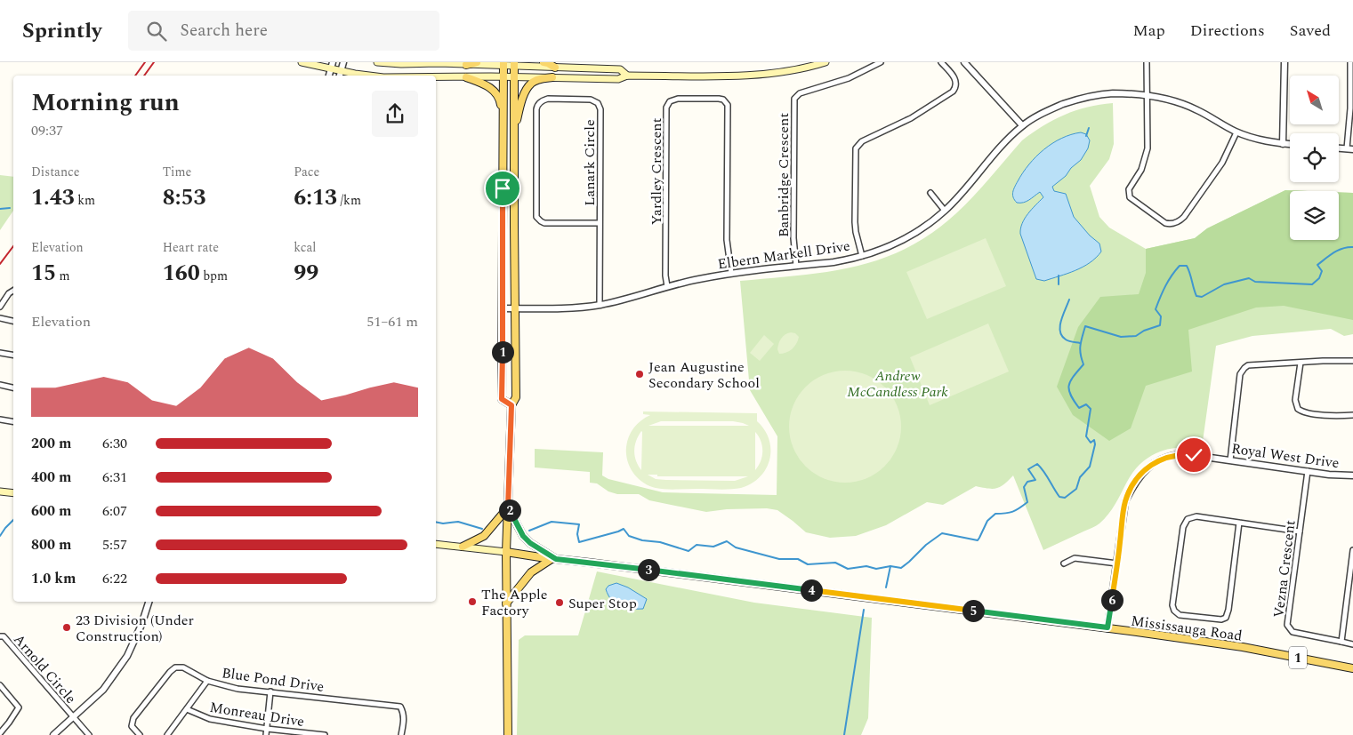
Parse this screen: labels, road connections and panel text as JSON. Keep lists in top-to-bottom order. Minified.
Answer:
{"streets":{"main road":["Mississauga Road","1"],"street":["Lanark Circle","Yardley Crescent","Banbridge Crescent","Elbern Markell Drive","Royal West Drive","Vezna Crescent","Arnold Circle","Blue Pond Drive","Monreau Drive"]},"crossings":[["Lanark Circle","Elbern Markell Drive"],["Yardley Crescent","Elbern Markell Drive"],["Banbridge Crescent","Elbern Markell Drive"],["Royal West Drive","Vezna Crescent"],["Royal West Drive","Mississauga Road"]],"parks":["Andrew McCandless Park"],"places":["Jean Augustine Secondary School","The Apple Factory","Super Stop","23 Division (Under Construction)"],"north":"top left","page":{"header":"Sprintly","search":"Search here","nav":["Map","Directions","Saved"],"heading":["Morning run","09:37"],"stats":[["Distance","1.43 km"],["Time","8:53"],["Pace","6:13 /km"],["Elevation","15 m"],["Heart rate","160 bpm"],["kcal","99"]],"chart":["Elevation","51–61 m"],"pins":["1","2","3","4","6","5"],"list":[{"name":"200 m","note":"6:30"},{"name":"400 m","note":"6:31"},{"name":"600 m","note":"6:07"},{"name":"800 m","note":"5:57"},{"name":"1.0 km","note":"6:22"}]}}
